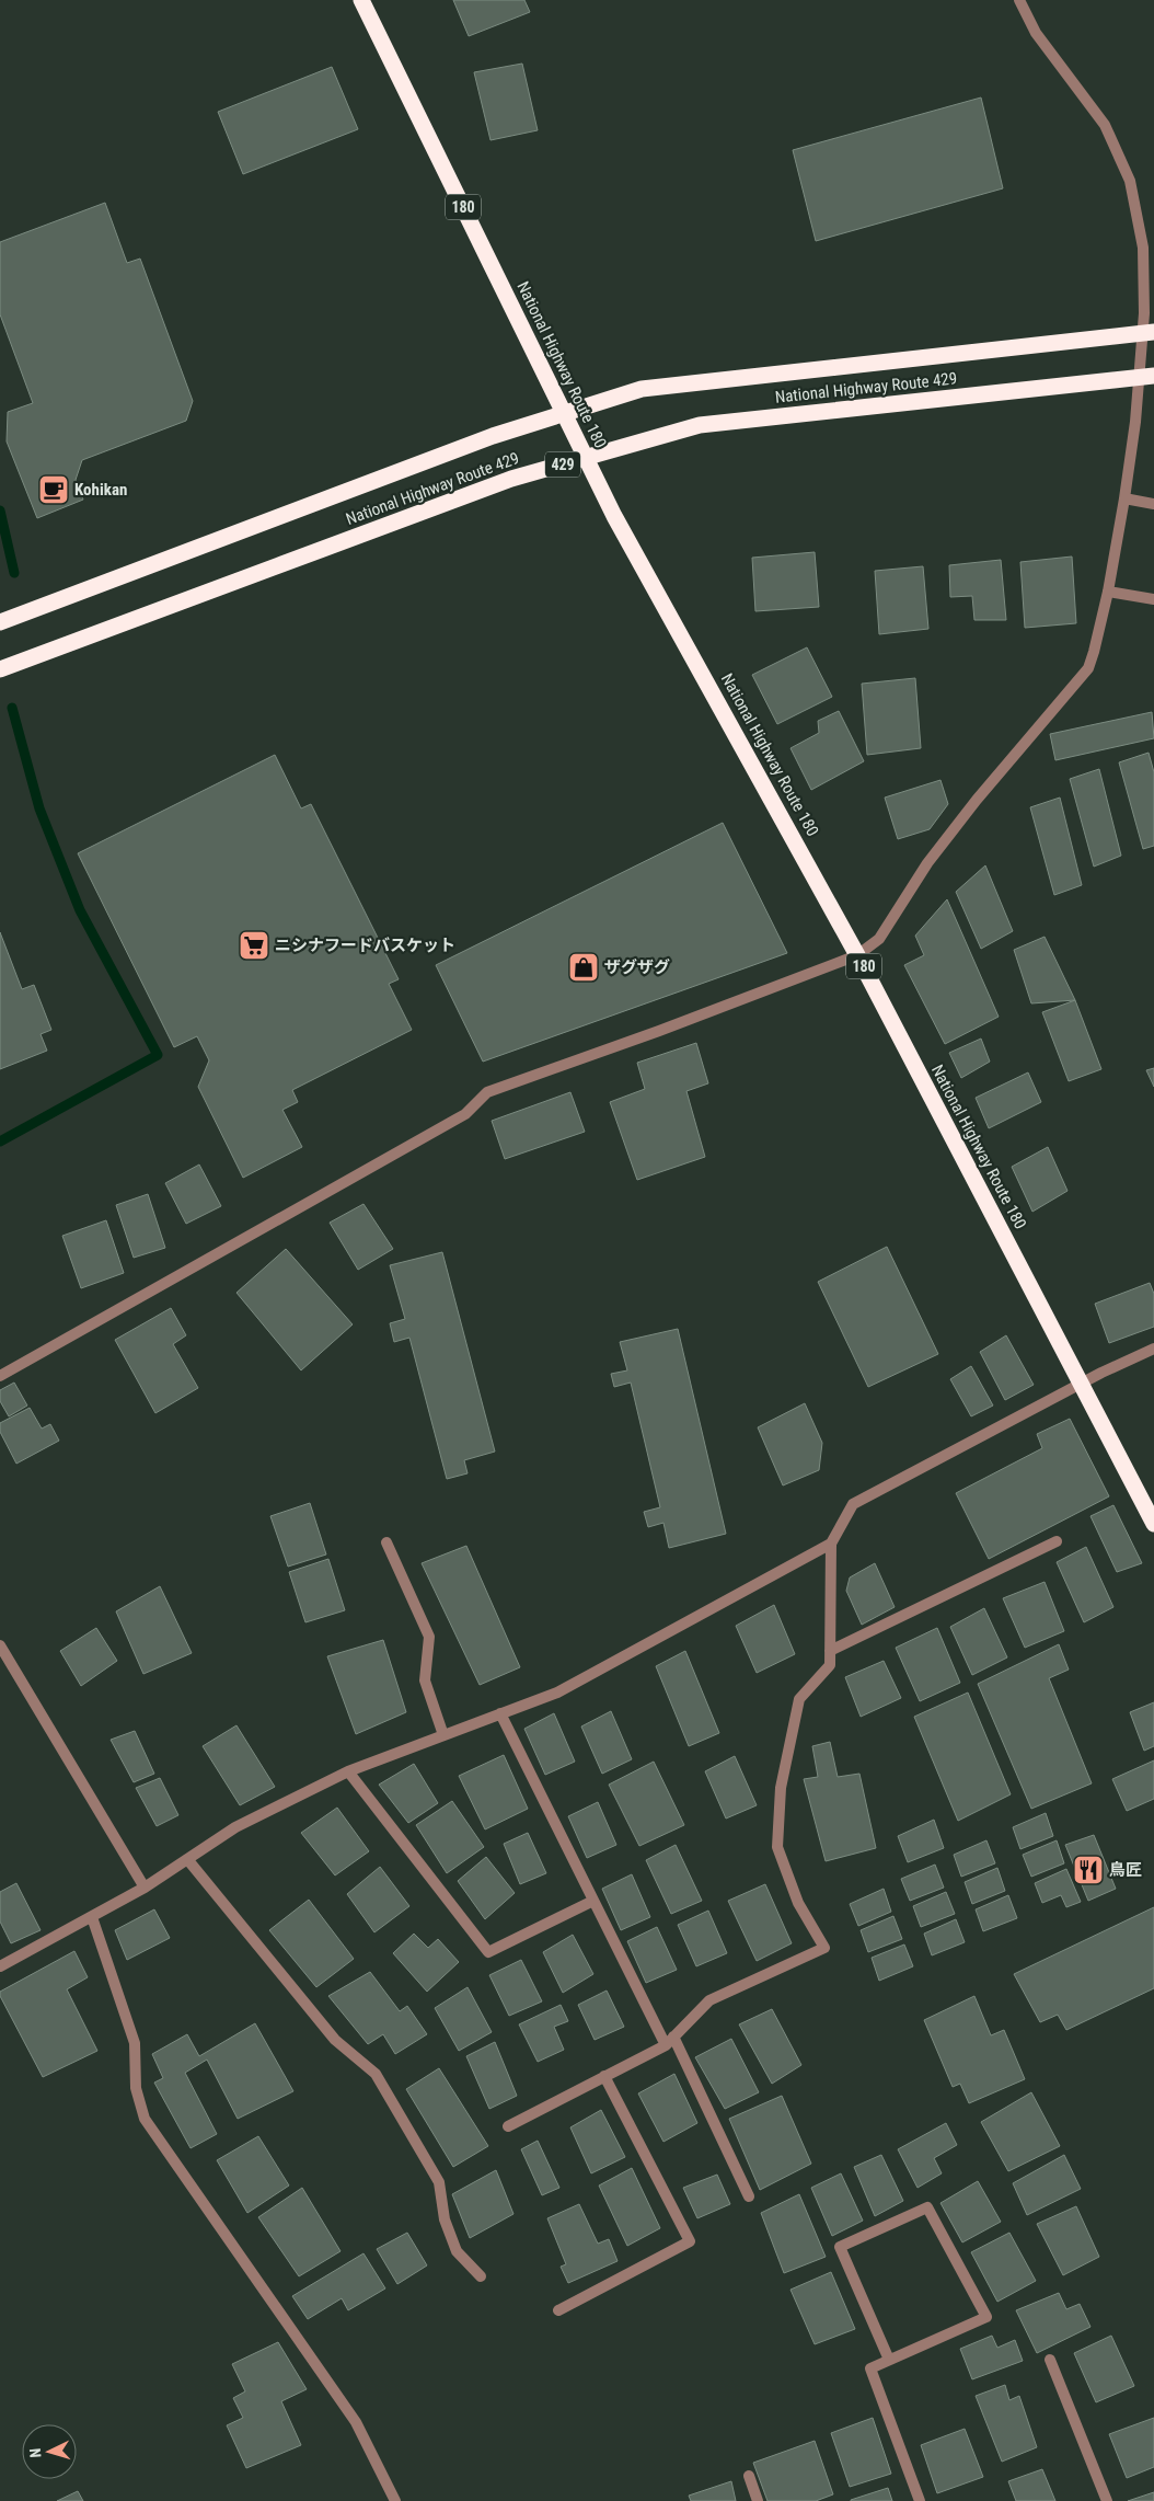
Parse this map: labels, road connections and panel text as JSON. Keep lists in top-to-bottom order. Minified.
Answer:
{"streets":{"highway":["180","National Highway Route 180","National Highway Route 429","429"]},"crossings":[["National Highway Route 180","National Highway Route 429"]],"places":{"cafe":["Kohikan"],"supermarket":["ニシナフードバスケット"],"shop":["ザグザグ"],"restaurant":["鳥匠"]},"north":"left"}
